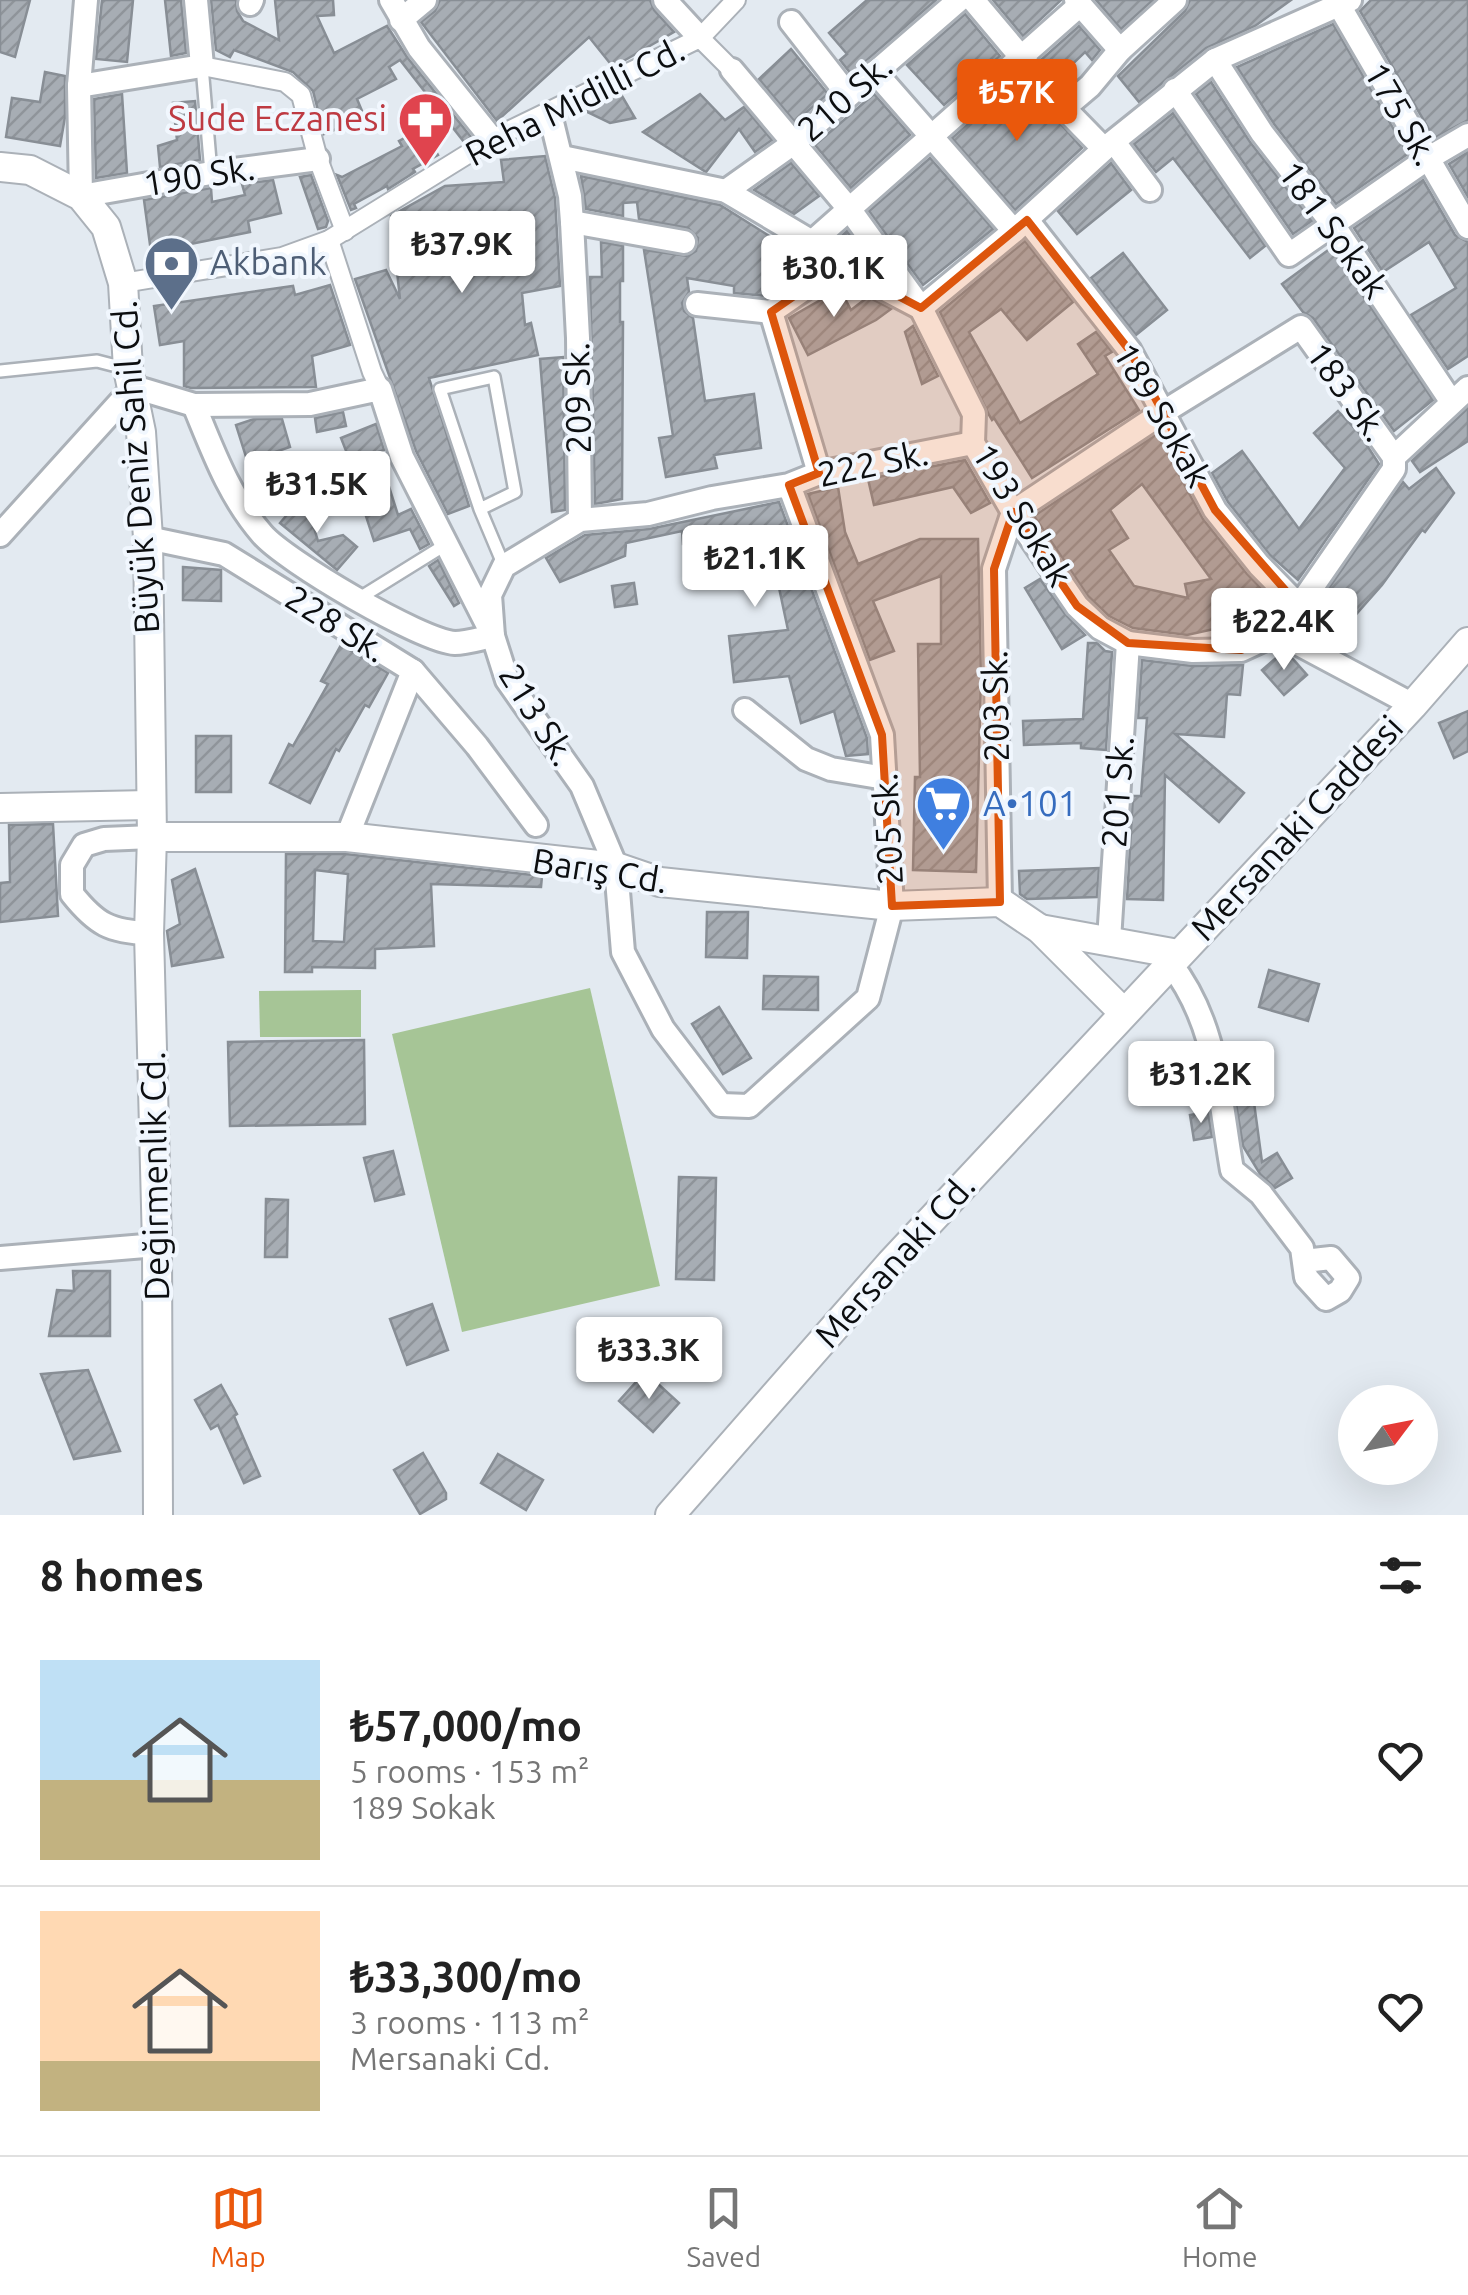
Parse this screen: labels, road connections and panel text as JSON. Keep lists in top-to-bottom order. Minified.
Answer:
{"streets":{"street":["210 Sk.","Reha Midilli Cd.","175 Sk.","190 Sk.","181 Sokak","183 Sk.","209 Sk.","189 Sokak","222 Sk.","Büyük Deniz Sahil Cd.","193 Sokak","228 Sk.","203 Sk.","213 Sk.","201 Sk.","Mersanaki Caddesi","205 Sk.","Barış Cd.","Değirmenlik Cd.","Mersanaki Cd."]},"crossings":[["210 Sk.","189 Sokak"],["210 Sk.","193 Sokak"],["Reha Midilli Cd.","209 Sk."],["Reha Midilli Cd.","Büyük Deniz Sahil Cd."],["190 Sk.","Büyük Deniz Sahil Cd."],["183 Sk.","189 Sokak"],["209 Sk.","222 Sk."],["222 Sk.","193 Sokak"],["222 Sk.","205 Sk."],["Büyük Deniz Sahil Cd.","228 Sk."],["Büyük Deniz Sahil Cd.","Barış Cd."],["Büyük Deniz Sahil Cd.","Değirmenlik Cd."],["193 Sokak","203 Sk."],["193 Sokak","201 Sk."],["228 Sk.","Barış Cd."],["203 Sk.","Barış Cd."],["213 Sk.","205 Sk."],["213 Sk.","Barış Cd."],["Mersanaki Caddesi","Mersanaki Cd."],["205 Sk.","Barış Cd."],["Barış Cd.","Değirmenlik Cd."]],"places":{"pharmacy":["Sude Eczanesi"],"bank":["Akbank"],"supermarket":["A•101"]},"north":"top right","page":{"price":["₺57K","₺37.9K","₺30.1K","₺31.5K","₺21.1K","₺22.4K","₺31.2K","₺33.3K"],"heading":"8 homes","list":[{"name":"₺57,000/mo","note":"5 rooms · 153 m² · 189 Sokak"},{"name":"₺33,300/mo","note":"3 rooms · 113 m² · Mersanaki Cd."}],"tabs":["Map","Saved","Home"]}}
